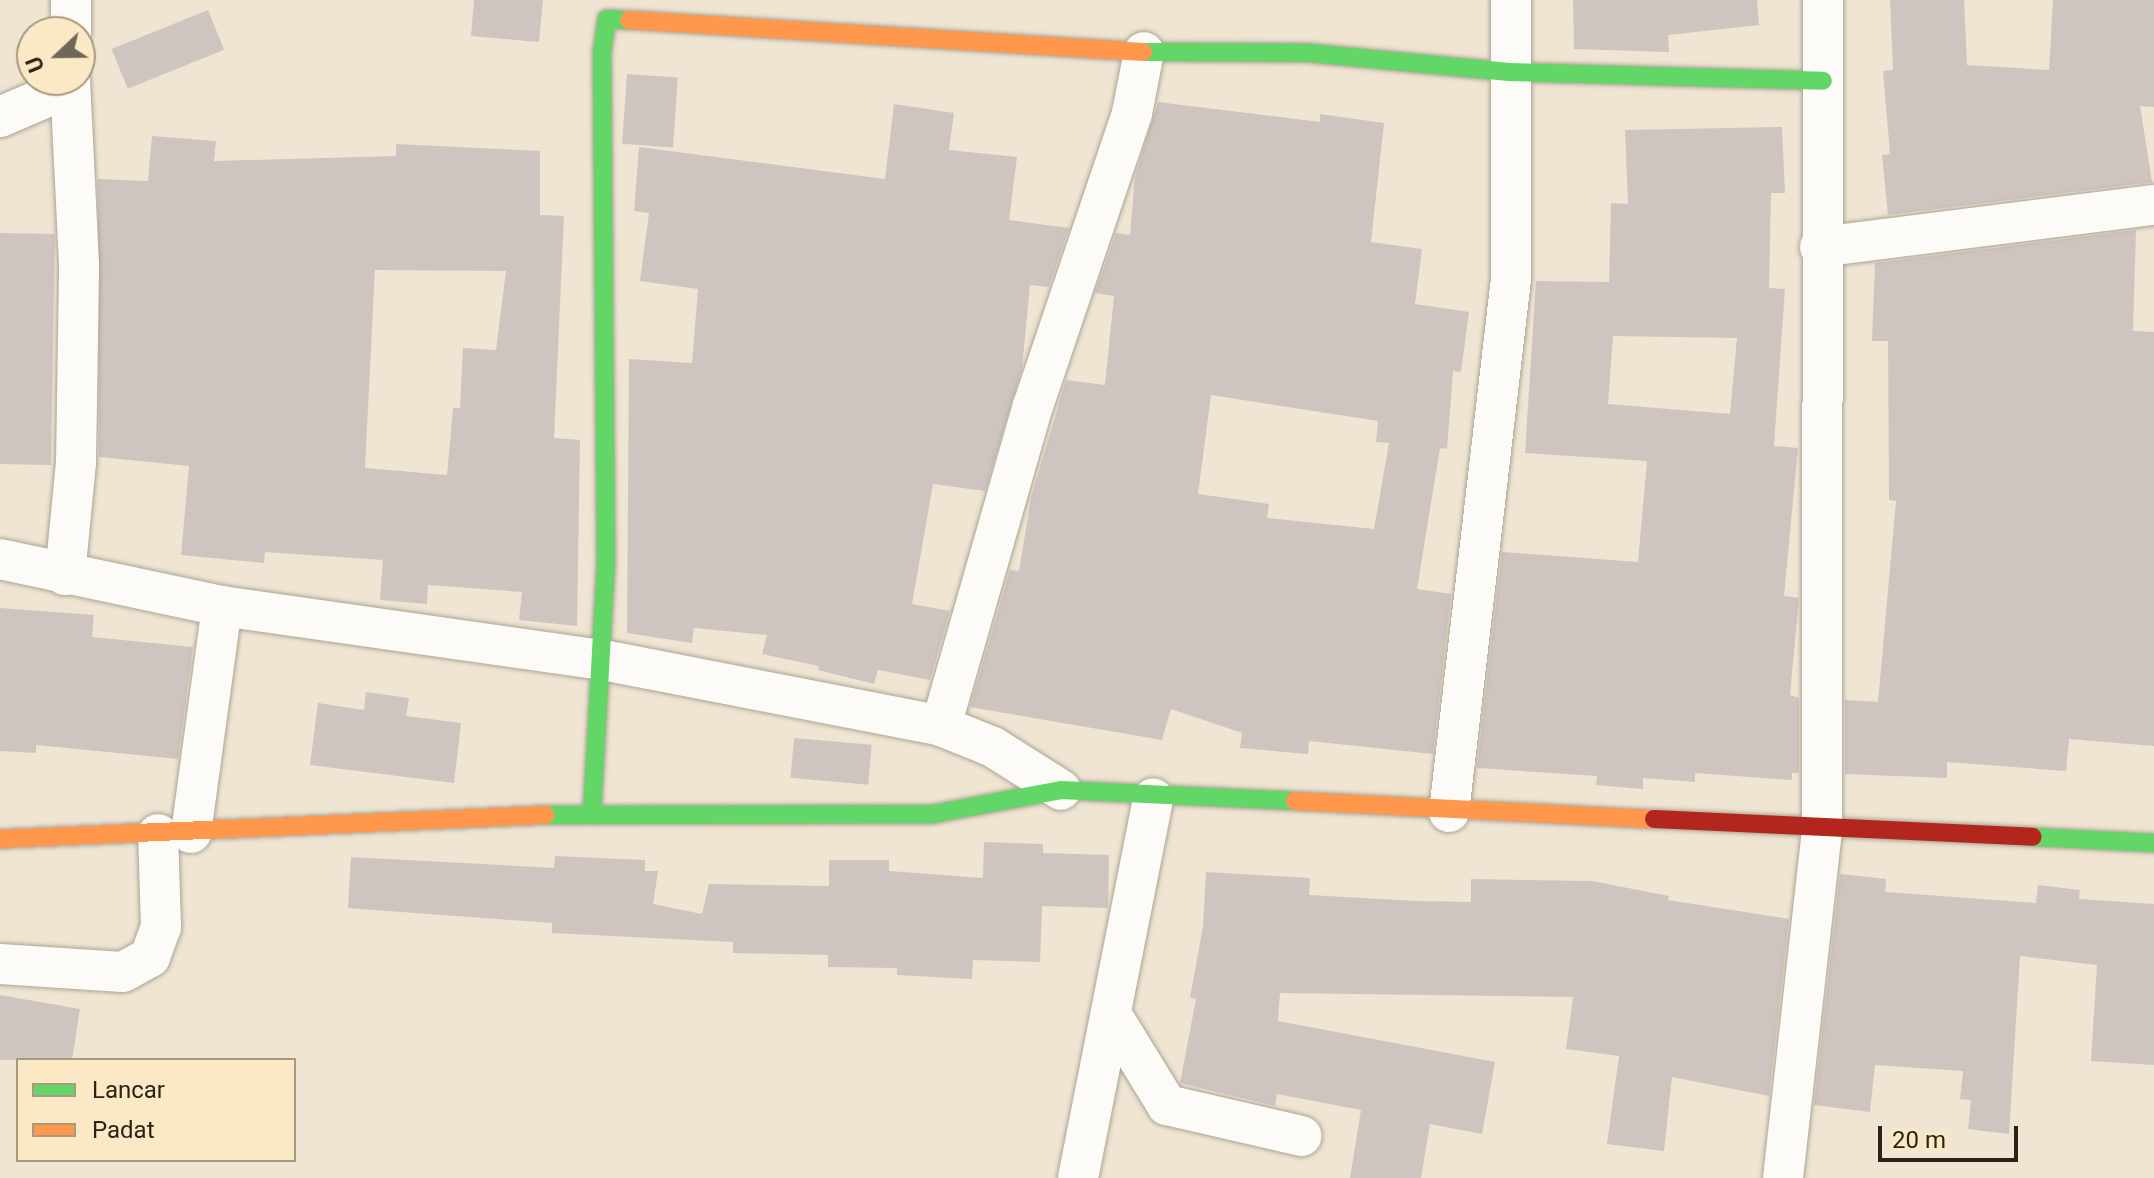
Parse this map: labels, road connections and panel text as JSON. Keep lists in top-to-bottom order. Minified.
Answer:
{"legend":["Lancar","Padat"],"scale_bar":"20 m","north":"left"}
